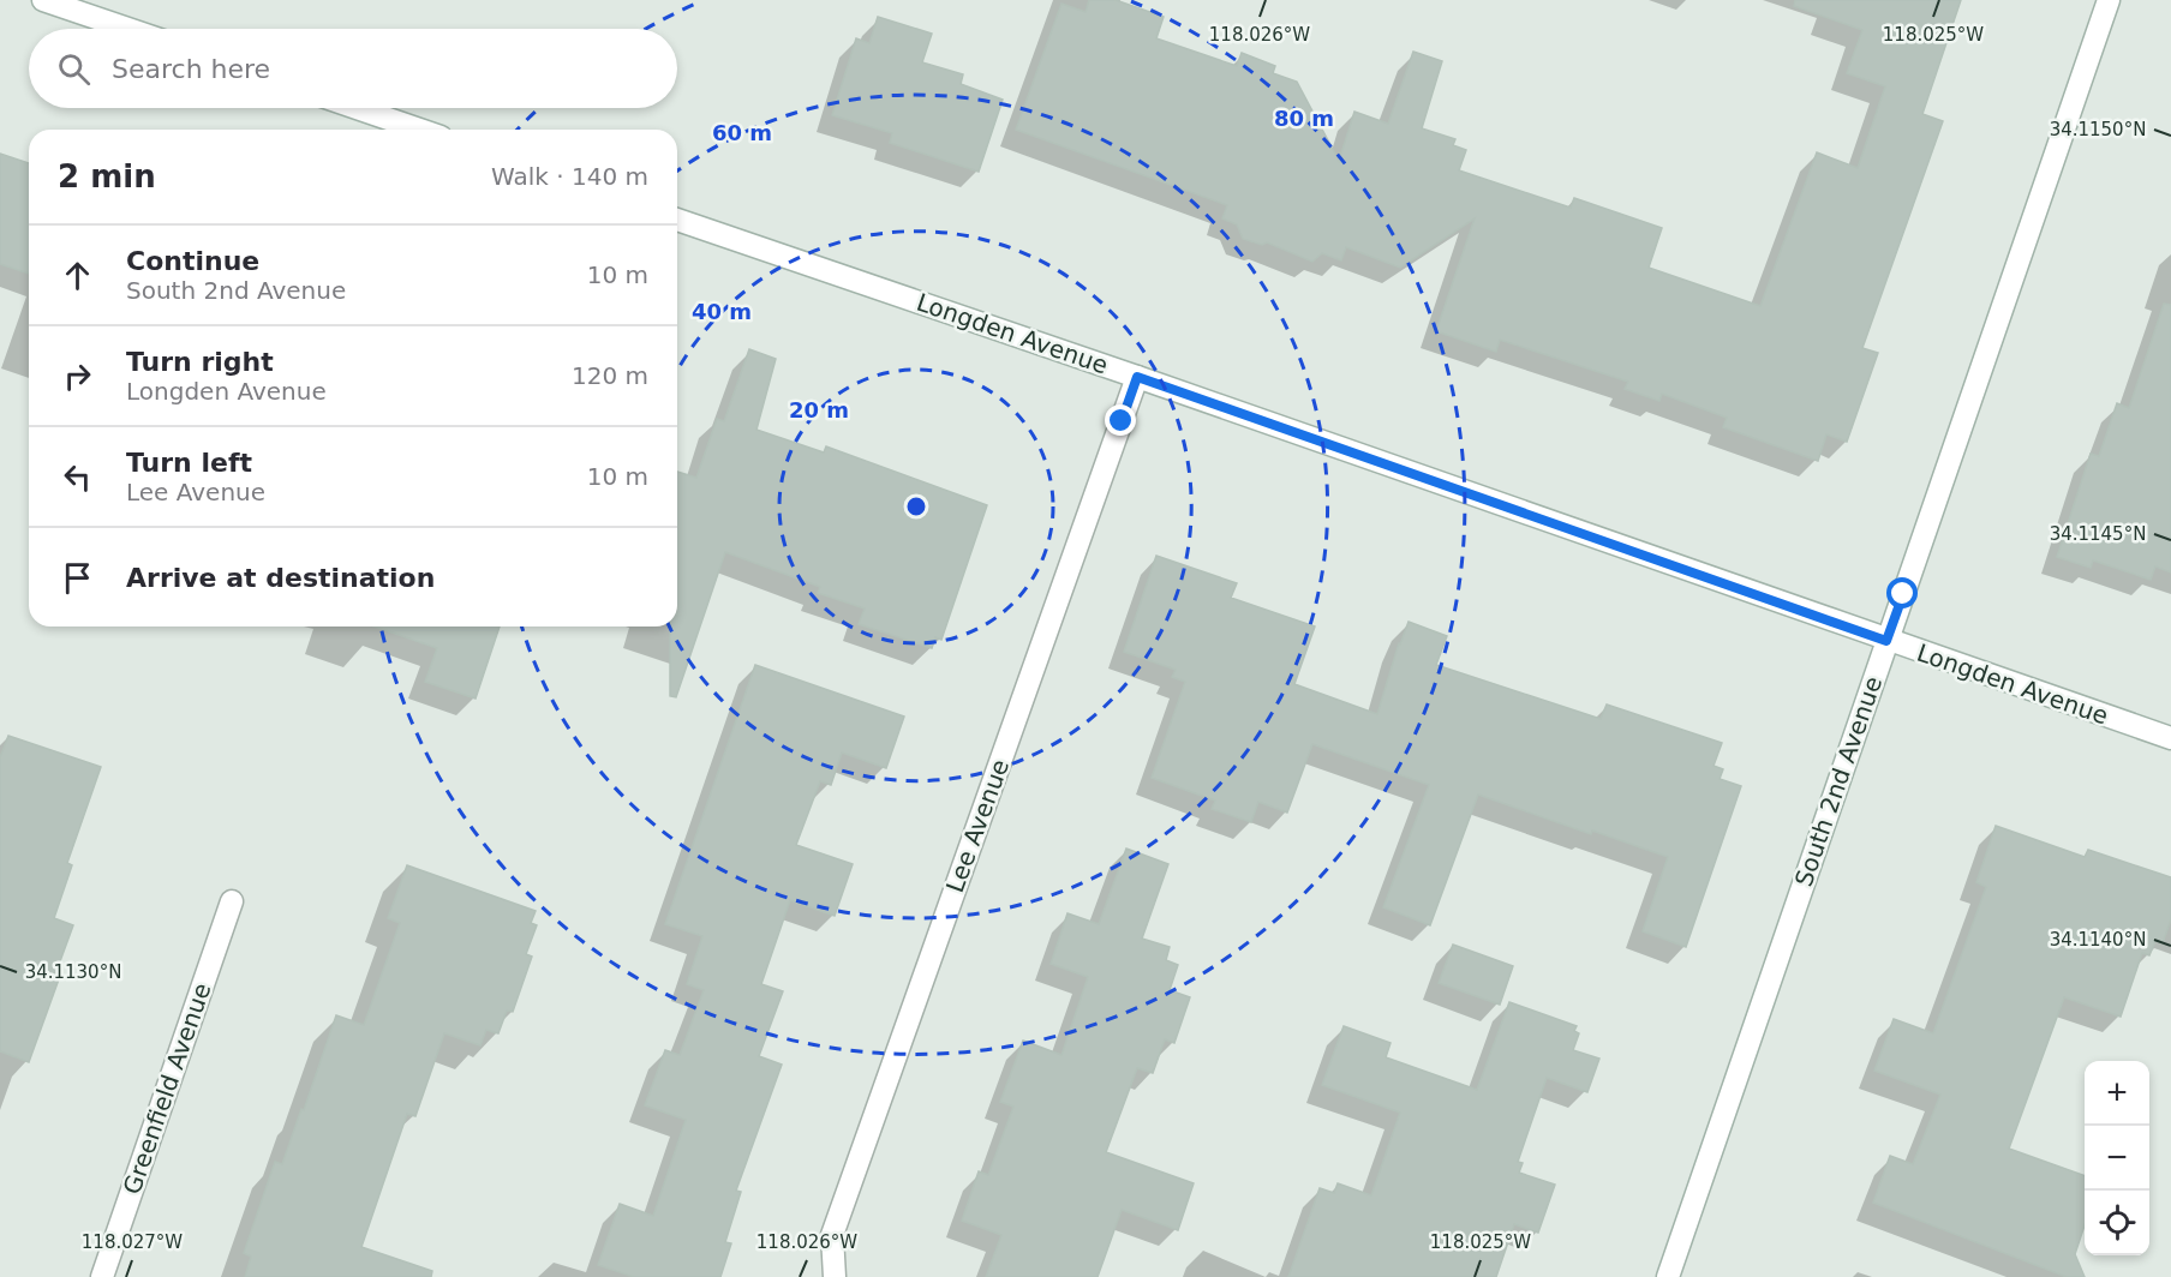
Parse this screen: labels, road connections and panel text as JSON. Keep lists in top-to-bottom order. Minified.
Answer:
{"streets":{"street":["Longden Avenue","South 2nd Avenue","Lee Avenue","Greenfield Avenue"]},"crossings":[["Longden Avenue","South 2nd Avenue"],["Longden Avenue","Lee Avenue"]],"page":{"search":"Search here","heading":["2 min","Walk · 140 m"],"list":[["Continue","South 2nd Avenue","10 m"],["Turn right","Longden Avenue","120 m"],["Turn left","Lee Avenue","10 m"],"Arrive at destination"],"map_buttons":["+","−"]},"coordinates":["118.026°W","118.025°W","34.1150°N","34.1145°N","34.1140°N","34.1130°N","118.027°W"],"rings":["80 m","60 m","40 m","20 m"]}
